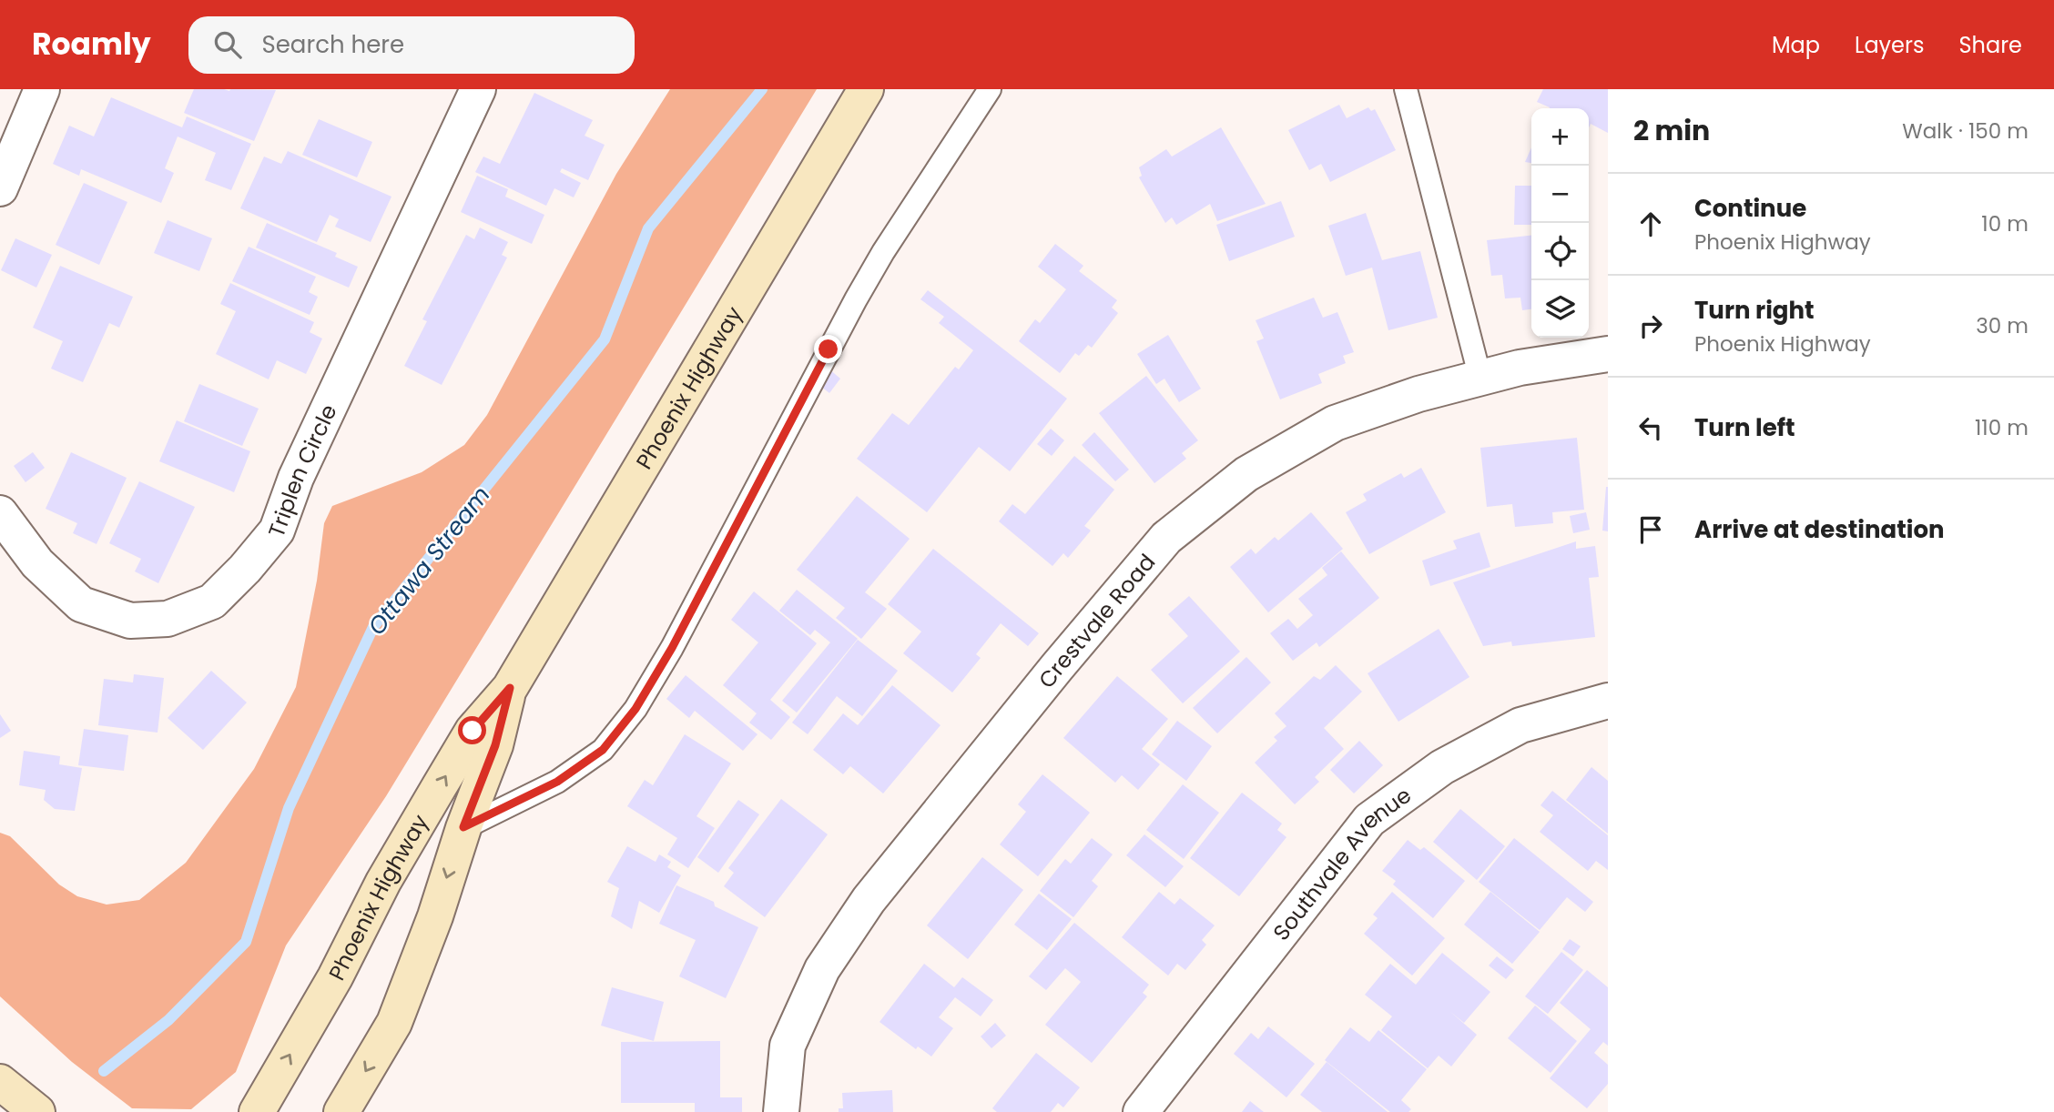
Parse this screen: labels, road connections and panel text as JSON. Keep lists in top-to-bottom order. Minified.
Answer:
{"streets":{"main road":["Phoenix Highway"],"street":["Triplen Circle","Crestvale Road","Southvale Avenue"]},"water":["Ottawa Stream"],"page":{"header":"Roamly","search":"Search here","nav":["Map","Layers","Share"],"heading":["2 min","Walk · 150 m"],"map_buttons":["+","−"],"list":[["Continue","Phoenix Highway","10 m"],["Turn right","Phoenix Highway","30 m"],["Turn left","110 m"],"Arrive at destination"]}}
